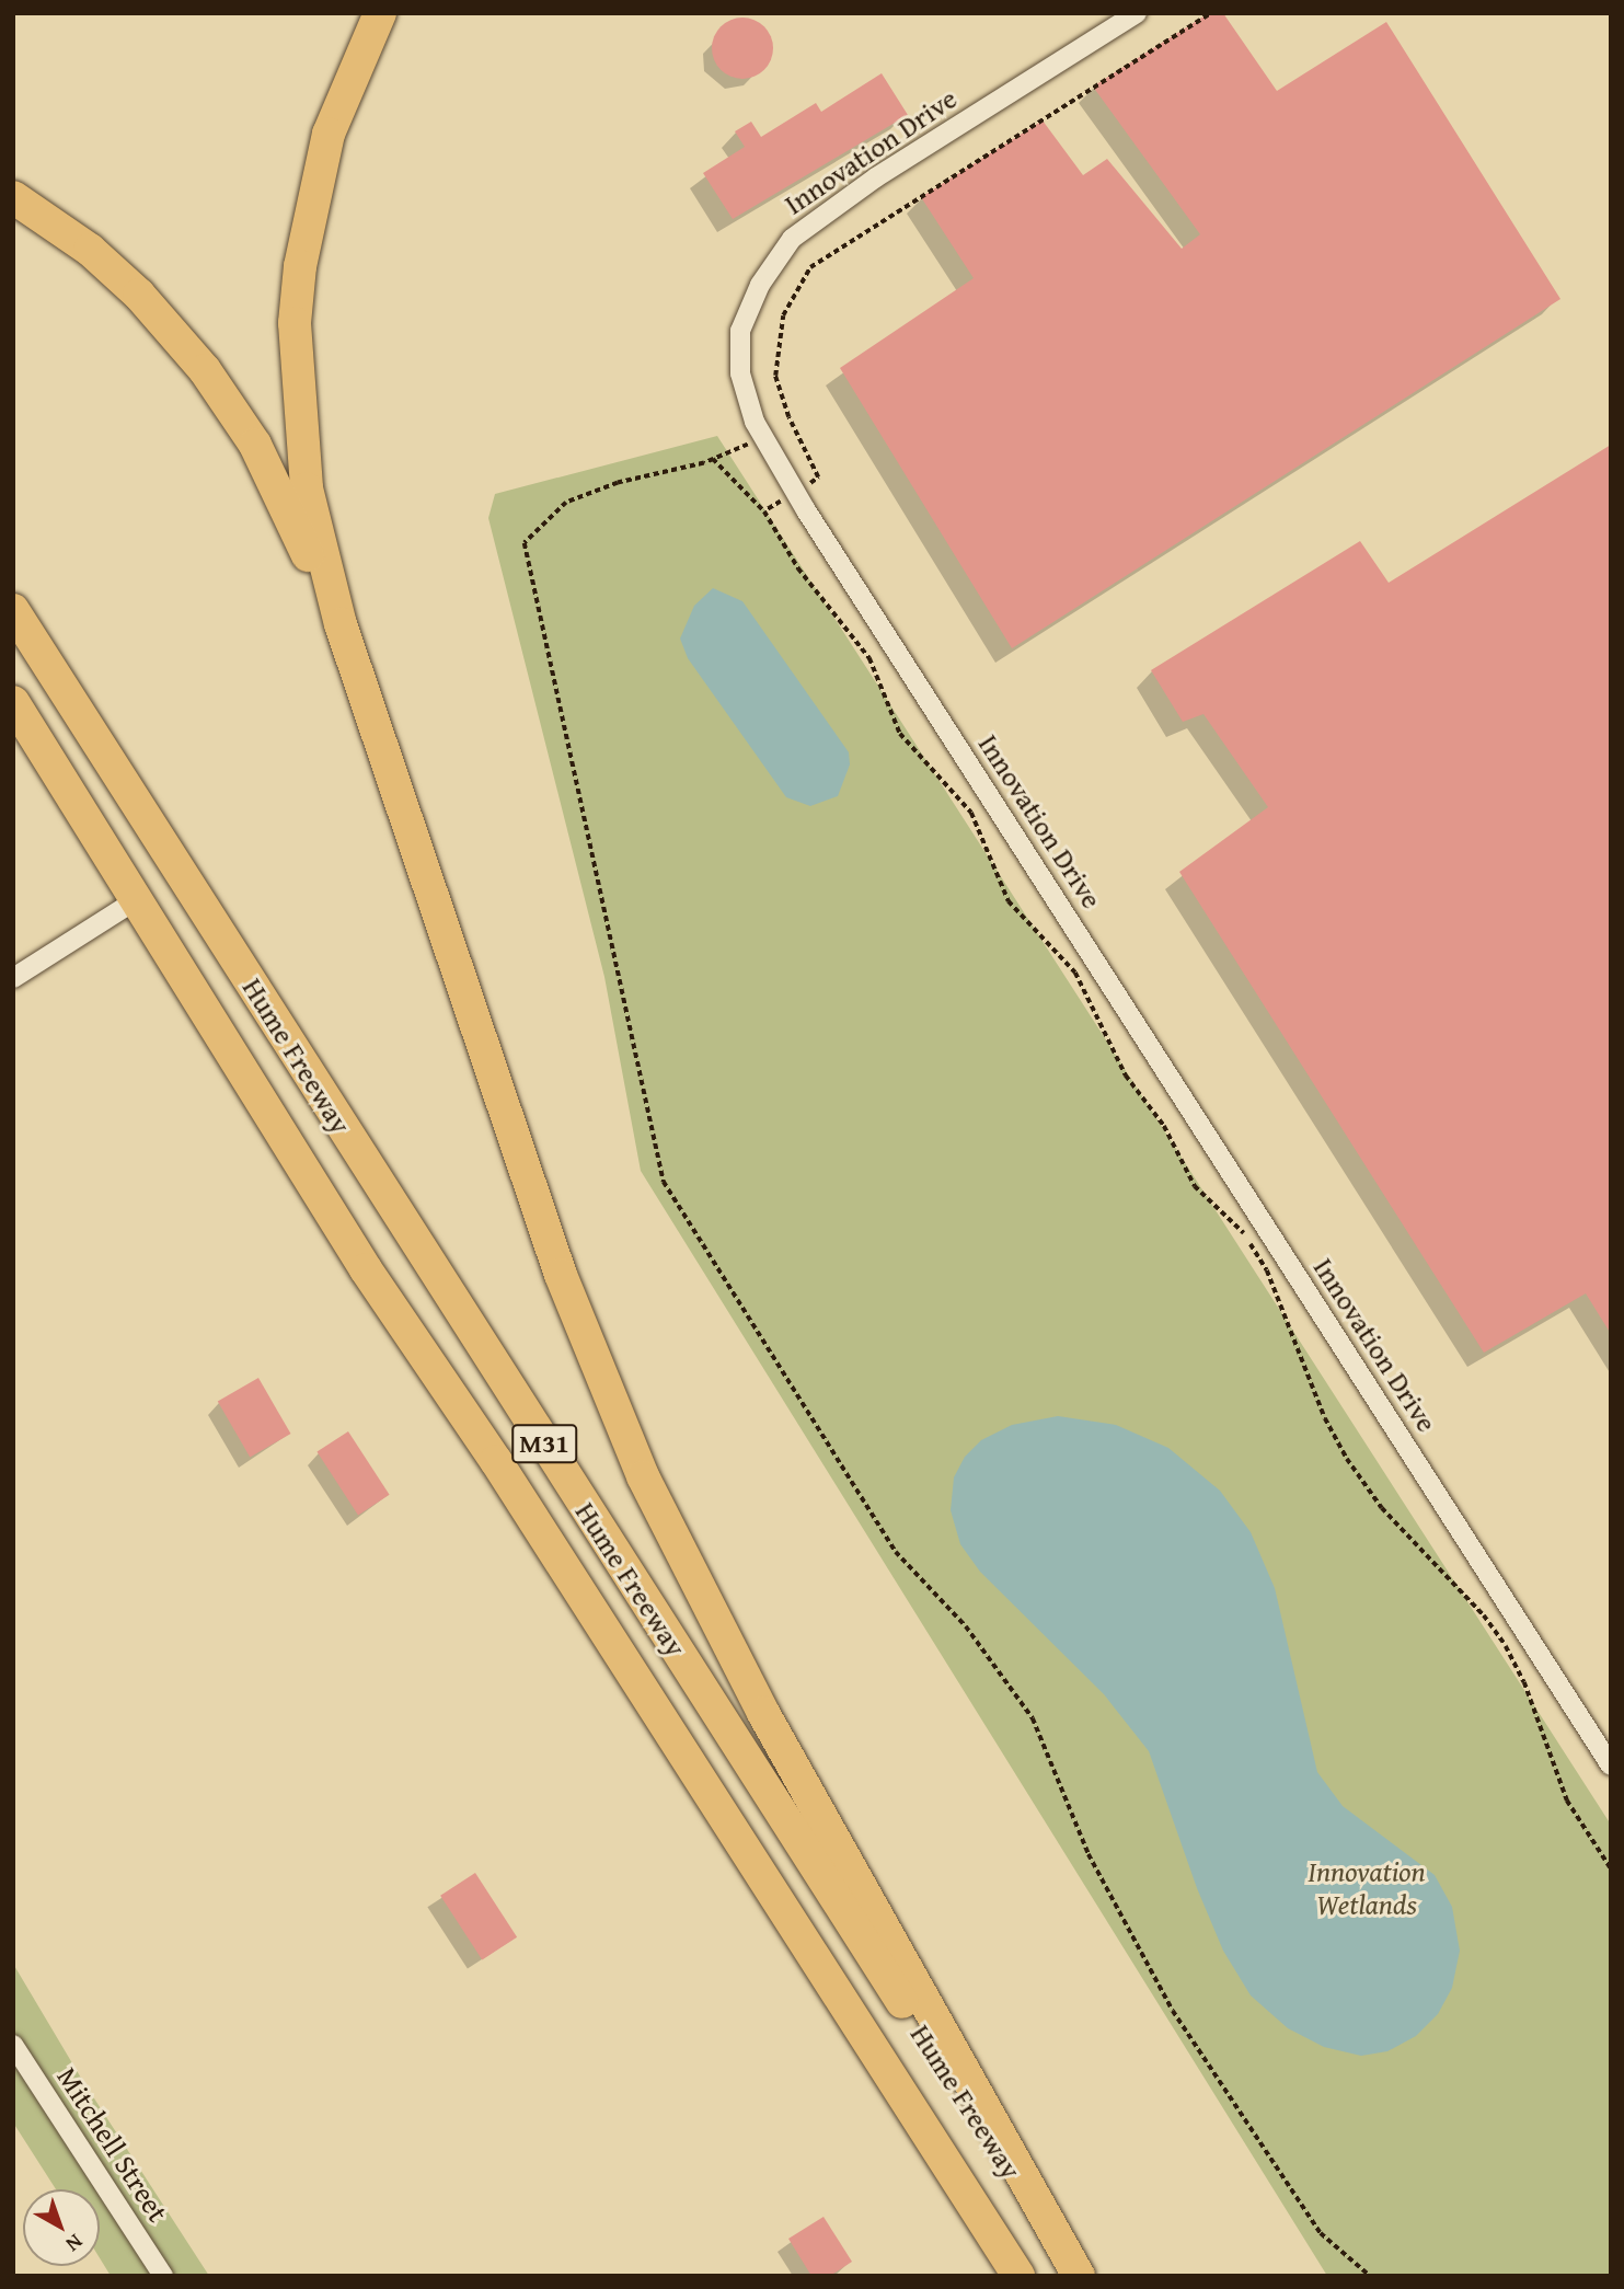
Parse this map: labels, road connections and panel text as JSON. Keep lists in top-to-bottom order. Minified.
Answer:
{"streets":{"highway":["Hume Freeway","M31"],"street":["Innovation Drive","Mitchell Street"]},"parks":["Innovation Wetlands"],"north":"bottom right"}
